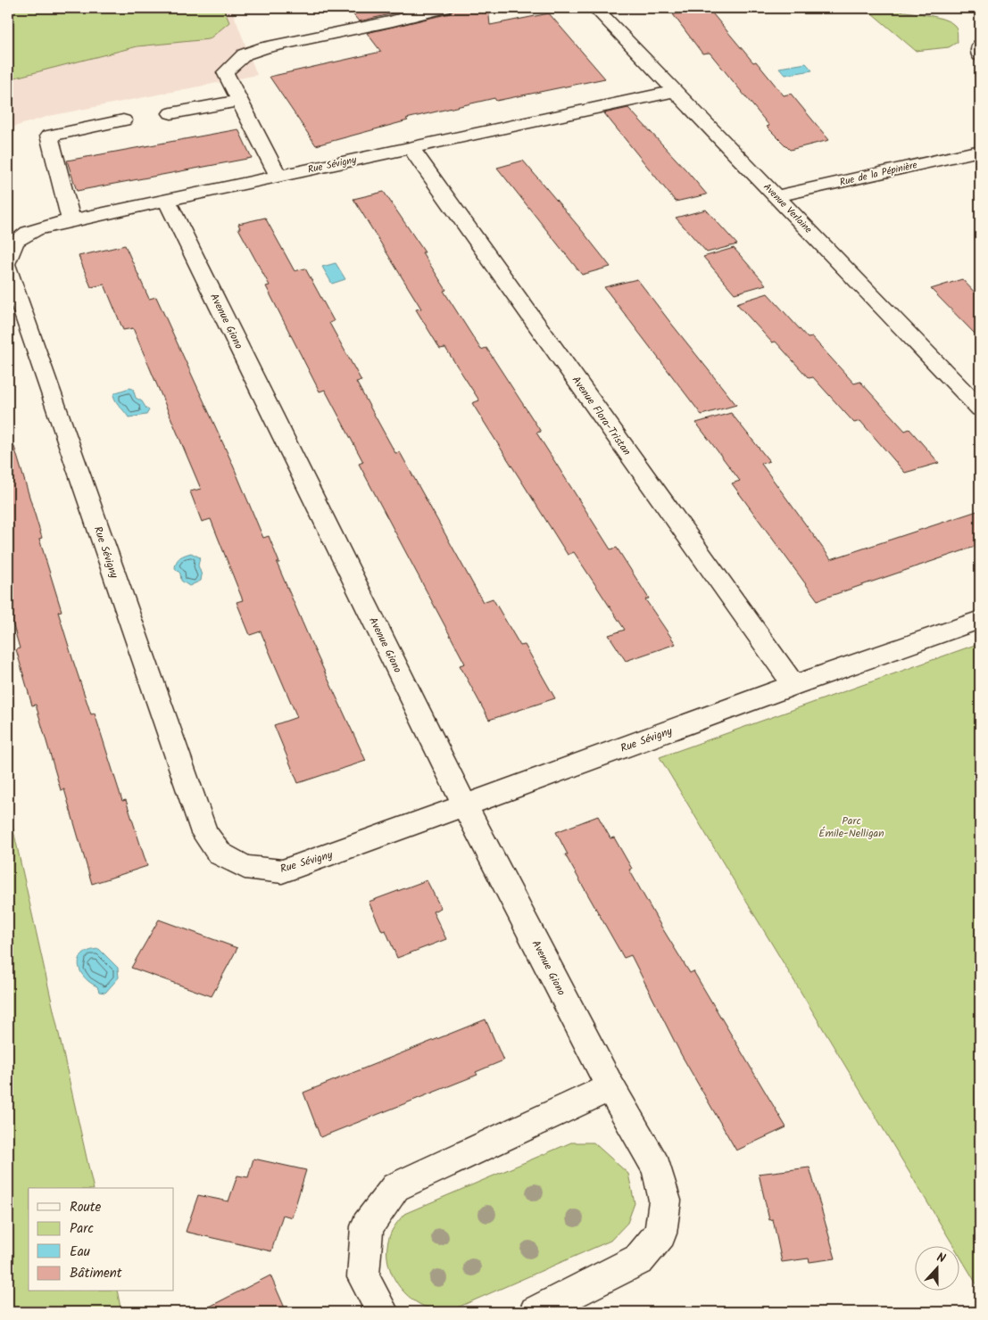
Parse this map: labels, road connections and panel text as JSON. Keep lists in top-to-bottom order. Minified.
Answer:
{"streets":{"street":["Rue Sévigny","Rue de la Pépinière","Avenue Verlaine","Avenue Giono","Avenue Flora-Tristan"]},"crossings":[["Rue Sévigny","Avenue Verlaine"],["Rue Sévigny","Avenue Giono"],["Rue Sévigny","Avenue Flora-Tristan"],["Rue de la Pépinière","Avenue Verlaine"]],"parks":["Parc Émile-Nelligan"],"legend":["Route","Parc","Eau","Bâtiment"],"north":"top"}
